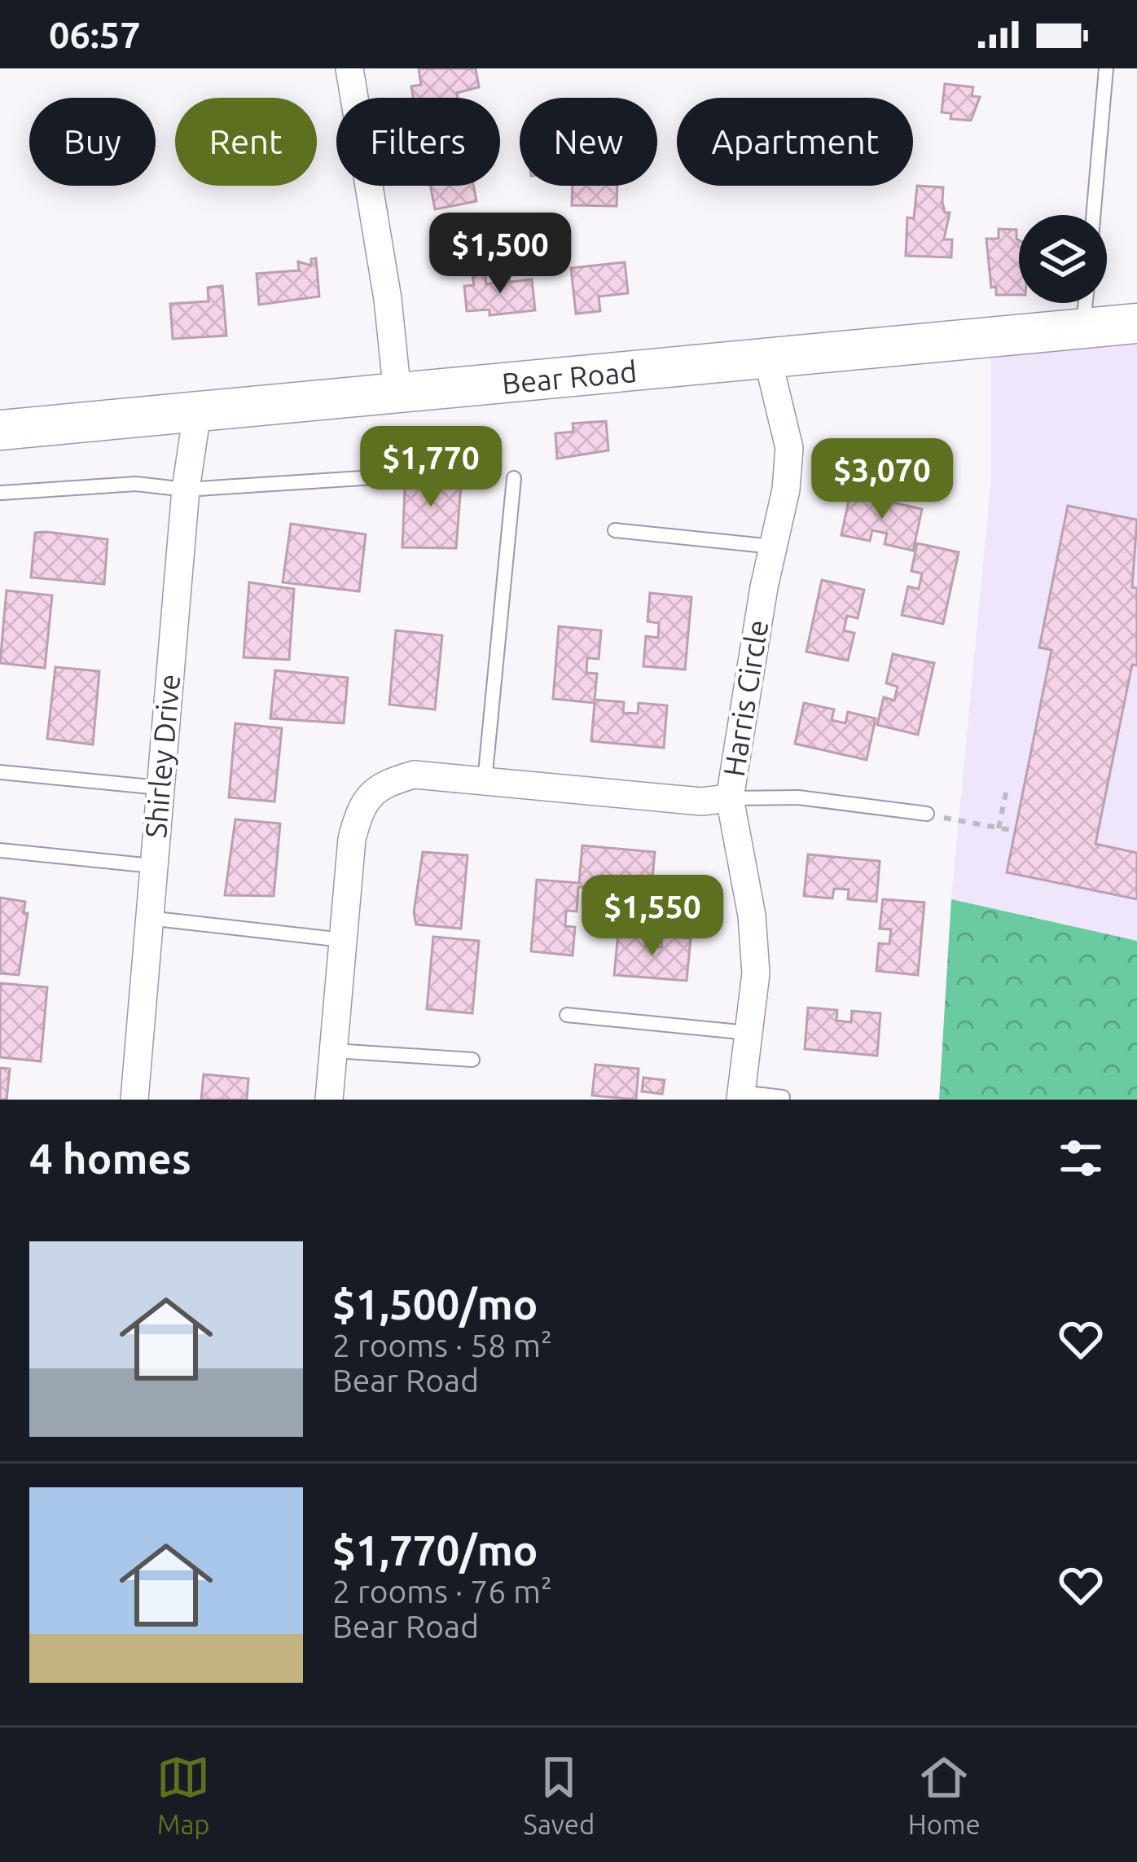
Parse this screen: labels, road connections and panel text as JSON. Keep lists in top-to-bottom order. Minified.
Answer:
{"streets":{"main road":["Bear Road"],"street":["Harris Circle","Shirley Drive"]},"crossings":[["Bear Road","Harris Circle"],["Bear Road","Shirley Drive"]],"page":{"status":"06:57","chip":["Buy","Rent","Filters","New","Apartment"],"price":["$1,500","$1,770","$3,070","$1,550"],"heading":"4 homes","list":[{"name":"$1,500/mo","note":"2 rooms · 58 m² · Bear Road"},{"name":"$1,770/mo","note":"2 rooms · 76 m² · Bear Road"}],"tabs":["Map","Saved","Home"]}}
